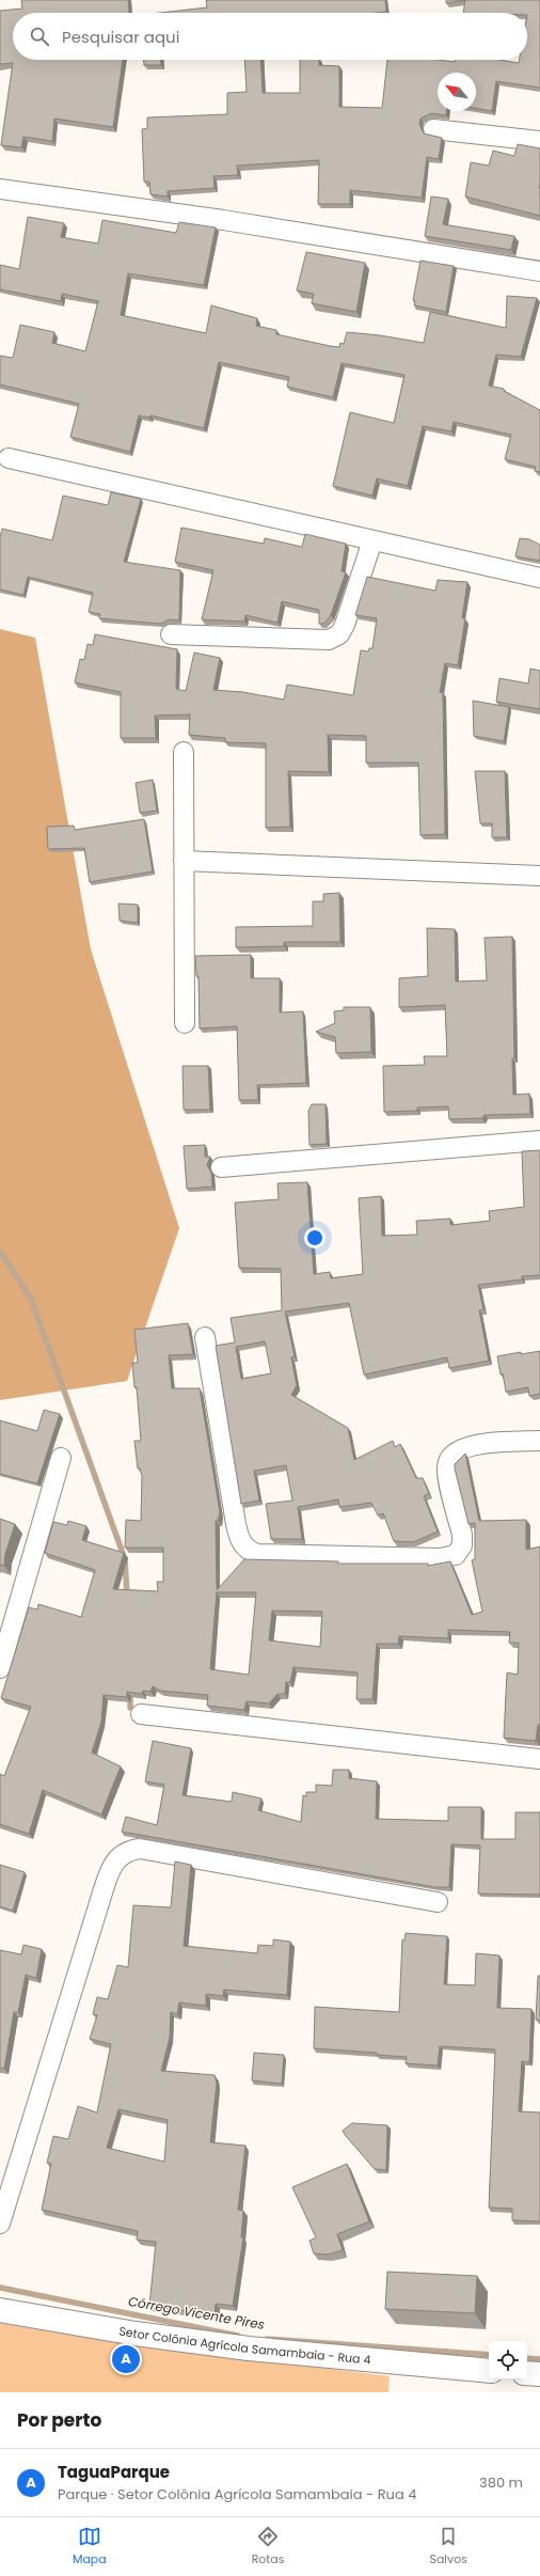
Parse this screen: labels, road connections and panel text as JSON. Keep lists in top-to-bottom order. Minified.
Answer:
{"streets":{"street":["Setor Colônia Agrícola Samambaia - Rua 4"]},"water":["Córrego Vicente Pires"],"north":"top left","page":{"search":"Pesquisar aqui","pins":"A","heading":"Por perto","list":[{"mark":"A","name":"TaguaParque","note":"Parque · Setor Colônia Agrícola Samambaia - Rua 4","value":"380 m"}],"nav":["Mapa","Rotas","Salvos"]}}
